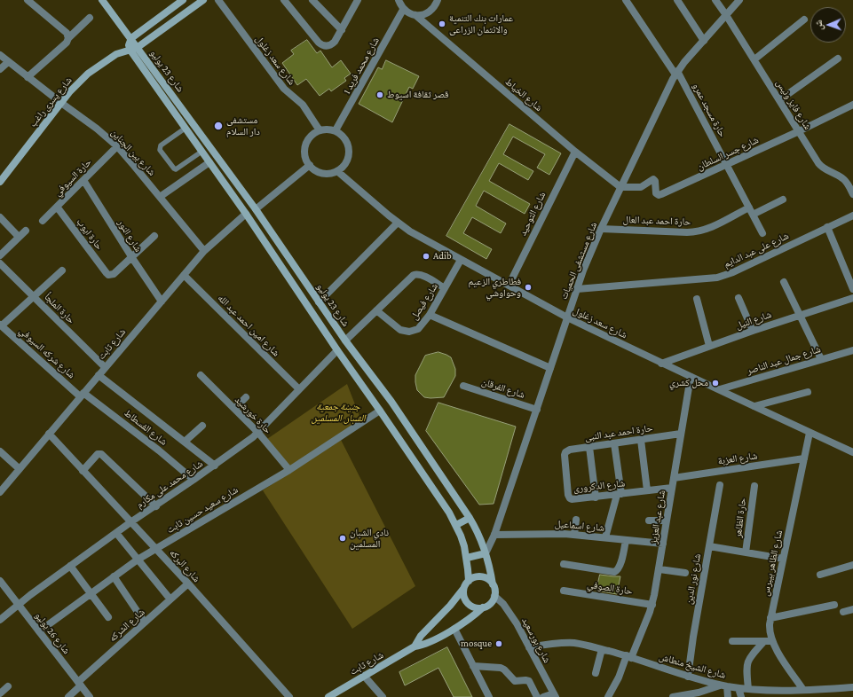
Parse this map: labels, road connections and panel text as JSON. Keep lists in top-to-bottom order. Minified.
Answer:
{"streets":{"main road":["شارع 23 يوليو","شارع يسرى راغب","شارع ثابت"],"street":["شارع سعد زغلول","شارع محمد فريد 1","شارع الخياط","شارع فايز ونيس","حارة مسجد عمرو","شارع بين الجناين","شارع جسر السلطان","حارة السيوفي","شارع التوحيد","حارة احمد عبد العال","حارة ايوب","شارع النور","شارع على عبد الدايم","شارع مستشفى الحميات","شارع فيصل","حارة الملجأ","شارع النيل","شارع امين احمد عبد الله","شارع شركه السيوفي","شارع جمال عبد الناصر","شارع الفرقان","حارة خورشيد","شارع الفسطاط","حارة احمد عبد النبى","شارع العزبة","شارع محمد على مكارم","شارع الدكرورى","شارع سعيد حسين ثابت","شارع عبد العزيز","حارة الظاهر","شارع اسماعيل","شارع الظاهر بيبرس","شارع البركه","شارع نور الدين","حارة الصوفي","شارع الشركه","شارع 26 يوليو","شارع بورسعيد","شارع الشيخ منطاش"]},"crossings":[["شارع سعد زغلول","شارع محمد فريد 1"],["شارع سعد زغلول","شارع التوحيد"],["شارع سعد زغلول","شارع مستشفى الحميات"],["شارع سعد زغلول","شارع فيصل"],["شارع سعد زغلول","شارع النيل"],["شارع سعد زغلول","شارع جمال عبد الناصر"],["شارع سعد زغلول","شارع عبد العزيز"],["شارع سعد زغلول","شارع الظاهر بيبرس"],["شارع محمد فريد 1","شارع الخياط"],["شارع 23 يوليو","شارع يسرى راغب"],["شارع 23 يوليو","شارع مستشفى الحميات"],["شارع 23 يوليو","شارع ثابت"],["شارع 23 يوليو","شارع محمد على مكارم"],["شارع 23 يوليو","شارع سعيد حسين ثابت"],["شارع 23 يوليو","شارع بورسعيد"],["شارع الخياط","شارع جسر السلطان"],["شارع الخياط","شارع التوحيد"],["شارع الخياط","شارع مستشفى الحميات"],["شارع يسرى راغب","شارع بين الجناين"],["شارع فايز ونيس","شارع جسر السلطان"],["شارع فايز ونيس","شارع مستشفى الحميات"],["حارة مسجد عمرو","شارع جسر السلطان"],["حارة مسجد عمرو","حارة احمد عبد العال"],["حارة مسجد عمرو","شارع مستشفى الحميات"],["شارع بين الجناين","حارة السيوفي"],["شارع بين الجناين","شارع ثابت"],["شارع جسر السلطان","شارع مستشفى الحميات"],["حارة السيوفي","حارة ايوب"],["حارة السيوفي","شارع النور"],["حارة احمد عبد العال","شارع مستشفى الحميات"],["حارة ايوب","شارع النور"],["شارع النور","شارع ثابت"],["شارع على عبد الدايم","شارع مستشفى الحميات"],["شارع مستشفى الحميات","شارع الفرقان"],["شارع مستشفى الحميات","شارع اسماعيل"],["حارة الملجأ","شارع ثابت"],["شارع امين احمد عبد الله","شارع ثابت"],["شارع امين احمد عبد الله","شارع محمد على مكارم"],["شارع ثابت","شارع شركه السيوفي"],["شارع ثابت","شارع الفسطاط"],["شارع ثابت","شارع البركه"],["شارع ثابت","شارع بورسعيد"],["شارع شركه السيوفي","شارع الفسطاط"],["حارة خورشيد","شارع محمد على مكارم"],["حارة خورشيد","شارع سعيد حسين ثابت"],["شارع الفسطاط","شارع محمد على مكارم"],["حارة احمد عبد النبى","شارع الدكرورى"],["حارة احمد عبد النبى","شارع عبد العزيز"],["شارع العزبة","شارع عبد العزيز"],["شارع العزبة","شارع الظاهر بيبرس"],["شارع محمد على مكارم","شارع البركه"],["شارع محمد على مكارم","شارع 26 يوليو"],["شارع الدكرورى","شارع عبد العزيز"],["شارع سعيد حسين ثابت","شارع البركه"],["شارع سعيد حسين ثابت","شارع 26 يوليو"],["شارع عبد العزيز","شارع اسماعيل"],["شارع عبد العزيز","حارة الصوفي"],["شارع عبد العزيز","شارع الشيخ منطاش"],["شارع الظاهر بيبرس","شارع الشيخ منطاش"],["شارع البركه","شارع الشركه"],["شارع نور الدين","شارع الشيخ منطاش"],["شارع الشركه","شارع 26 يوليو"],["شارع بورسعيد","شارع الشيخ منطاش"]],"parks":["جنينة جمعية الشبان المسلمين"],"places":["عمارات بنك التنمية والائتمان الزراعى","قصر ثقافة اسيوط","مستشفى دار السلام","Adib","فطاطري الزعيم وحواوشي","محل كشري","نادي الشبان المسلمين","mosque"],"north":"left"}
